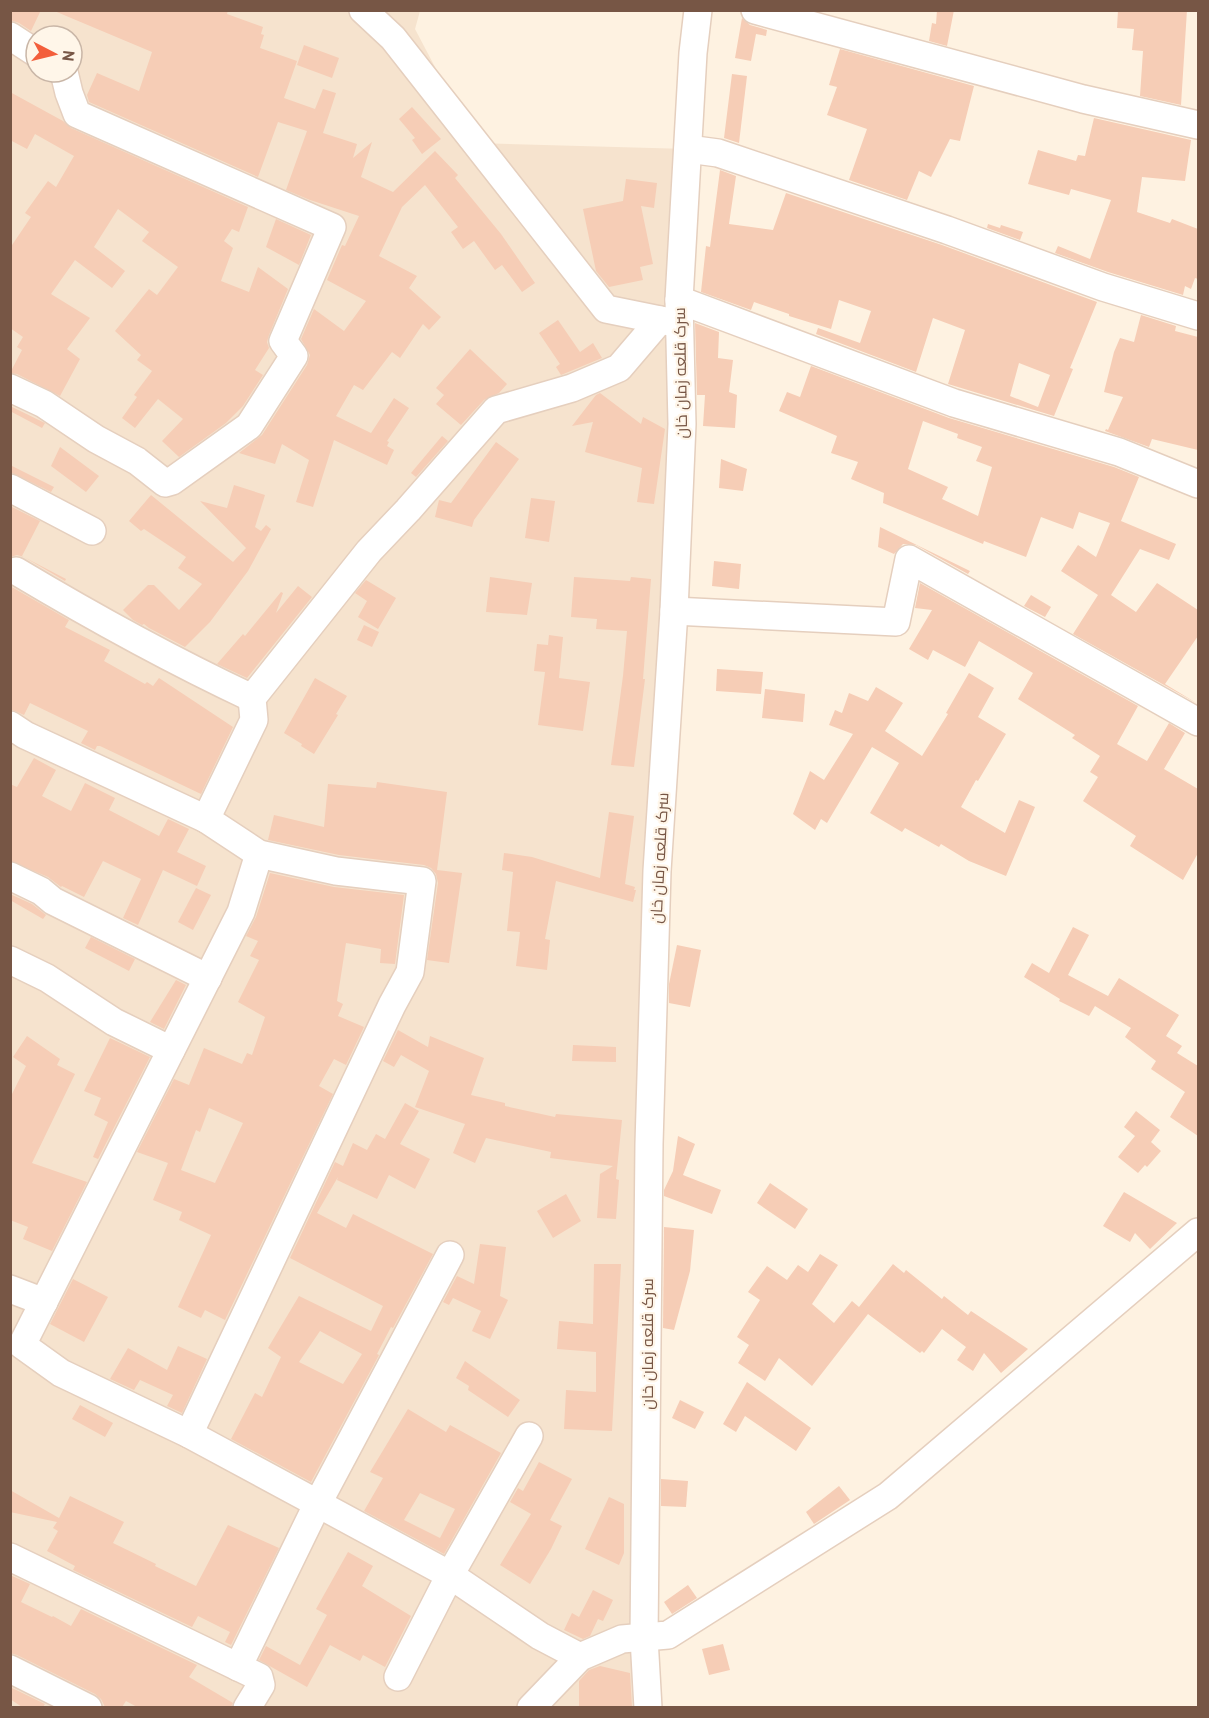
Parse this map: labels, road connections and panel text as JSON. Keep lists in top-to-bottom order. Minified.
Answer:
{"streets":{"street":["سرک قلعه زمان خان"]},"north":"right"}
